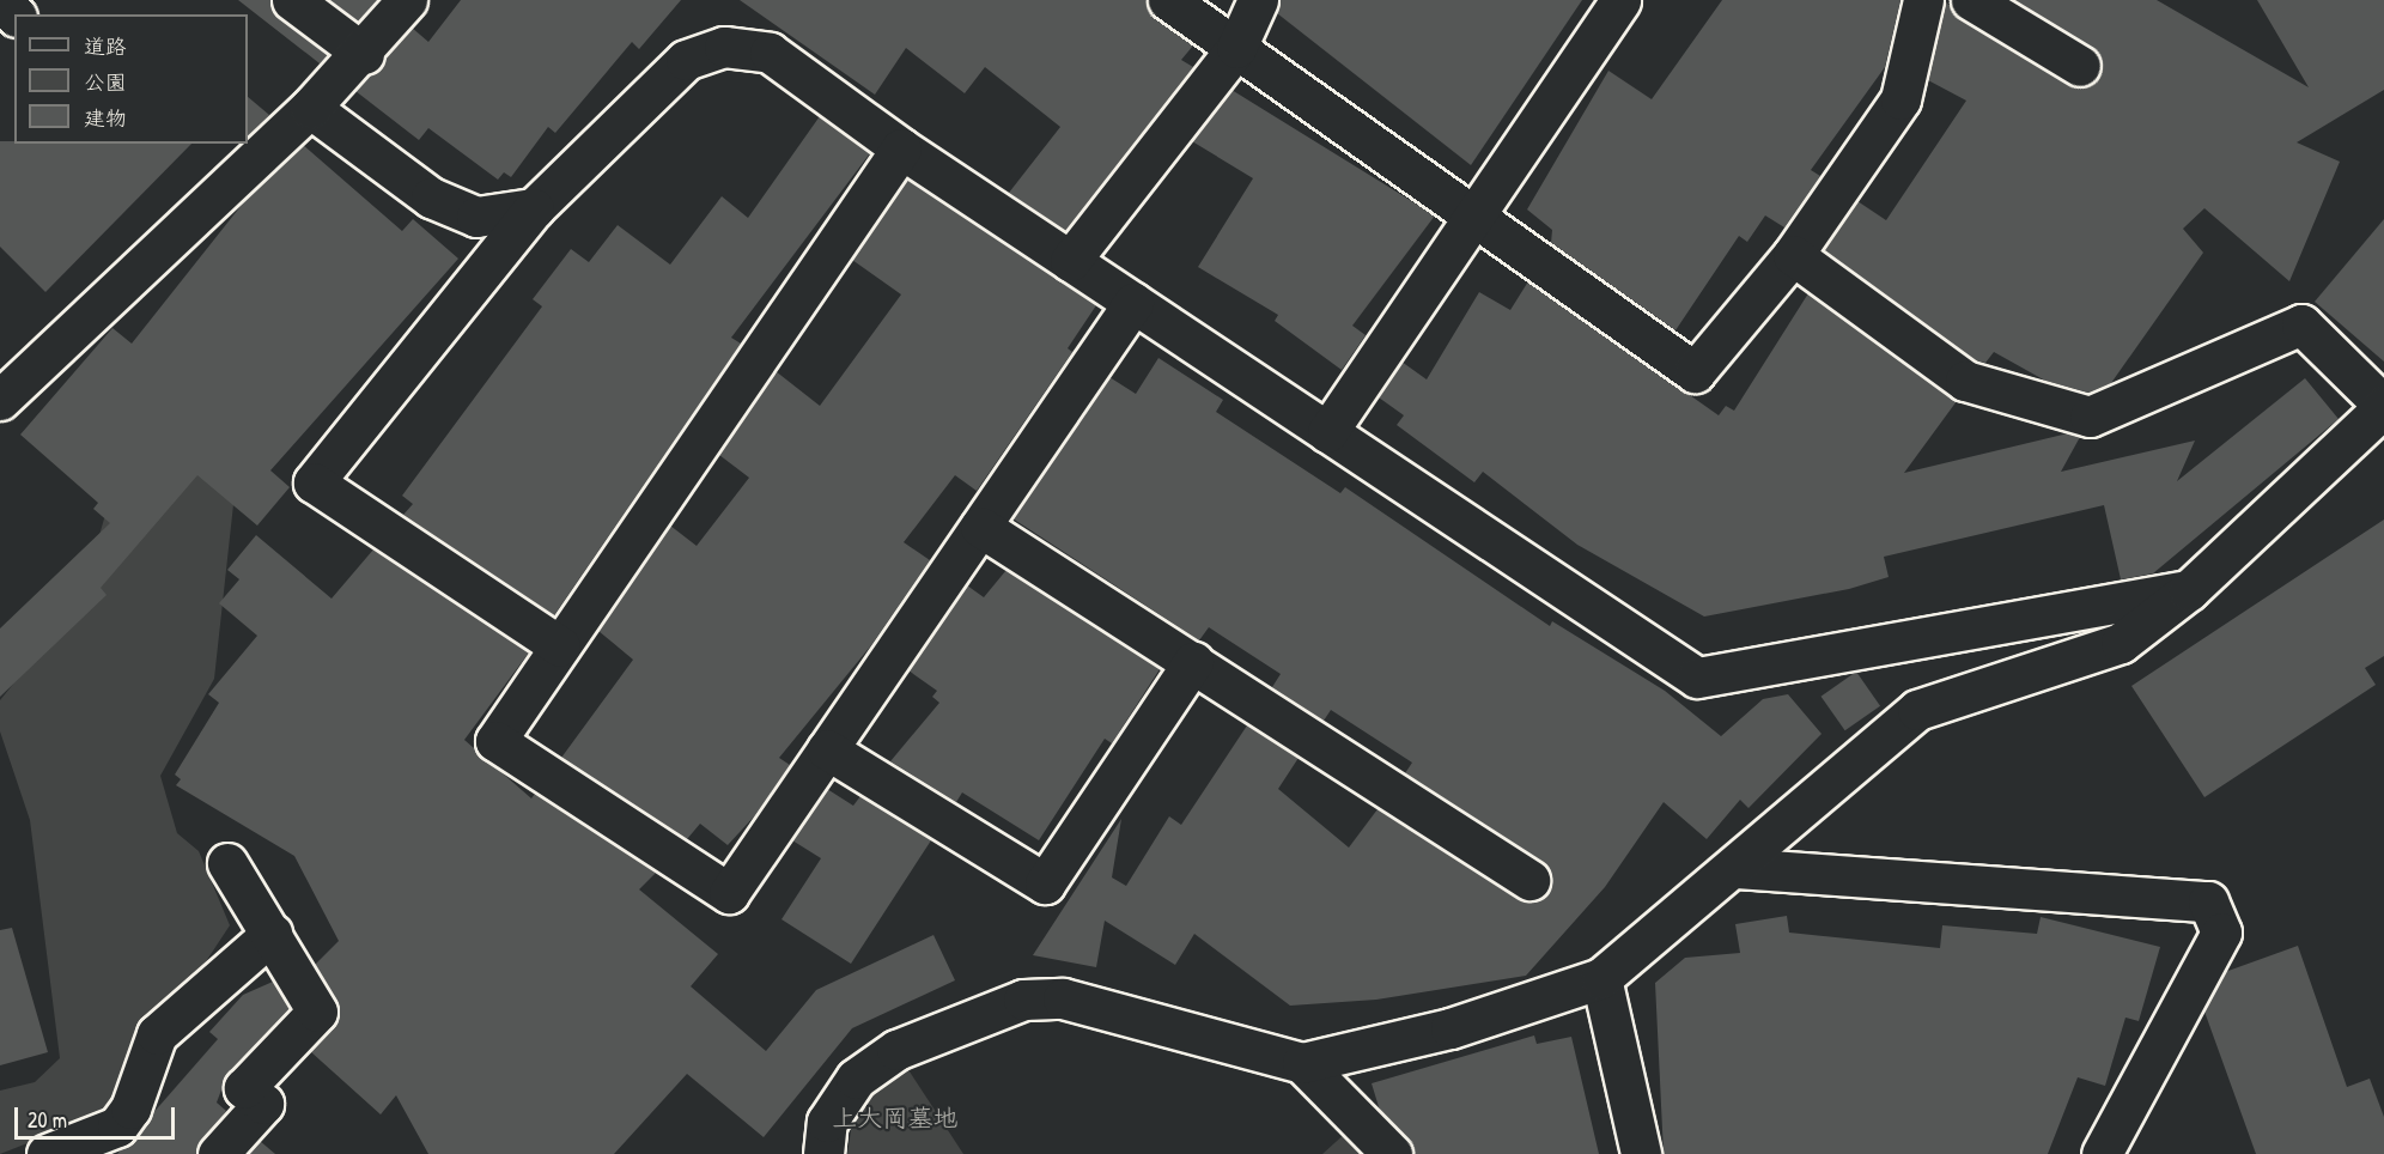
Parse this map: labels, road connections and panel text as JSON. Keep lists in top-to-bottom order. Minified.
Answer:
{"parks":["上大岡墓地"],"legend":["道路","公園","建物"],"scale_bar":"20 m"}
